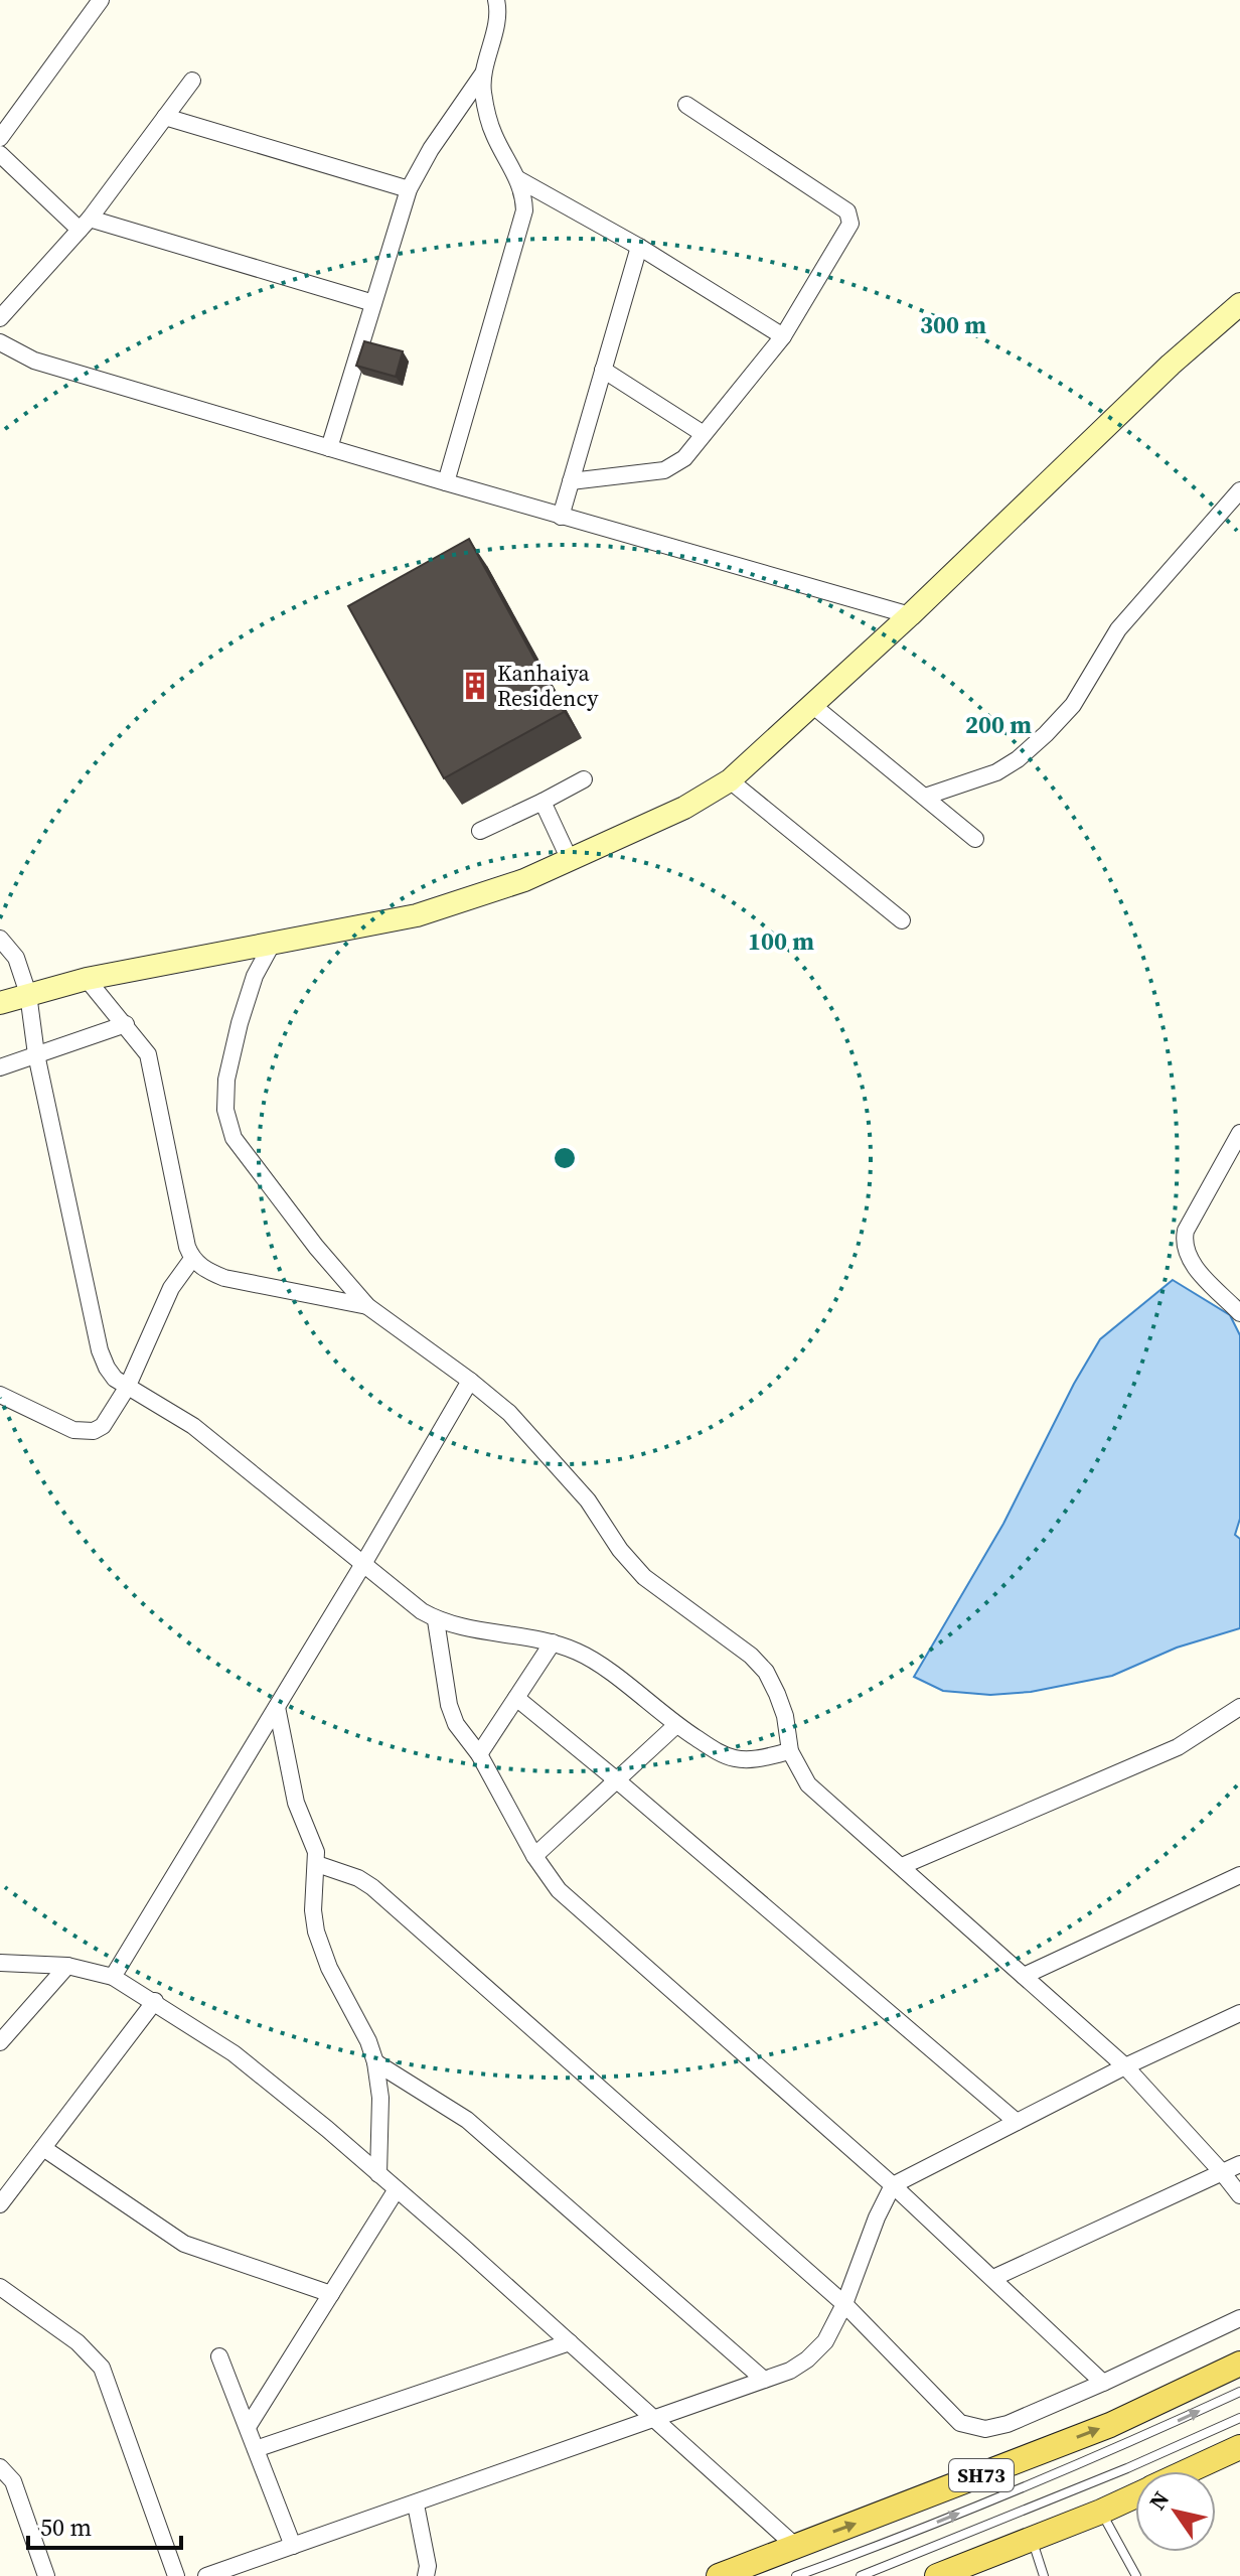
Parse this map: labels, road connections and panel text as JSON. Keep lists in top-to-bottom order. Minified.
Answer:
{"streets":{"main road":["SH73"]},"places":{"building":["Kanhaiya Residency"]},"scale_bar":"50 m","north":"top left","rings":["300 m","200 m","100 m"]}
